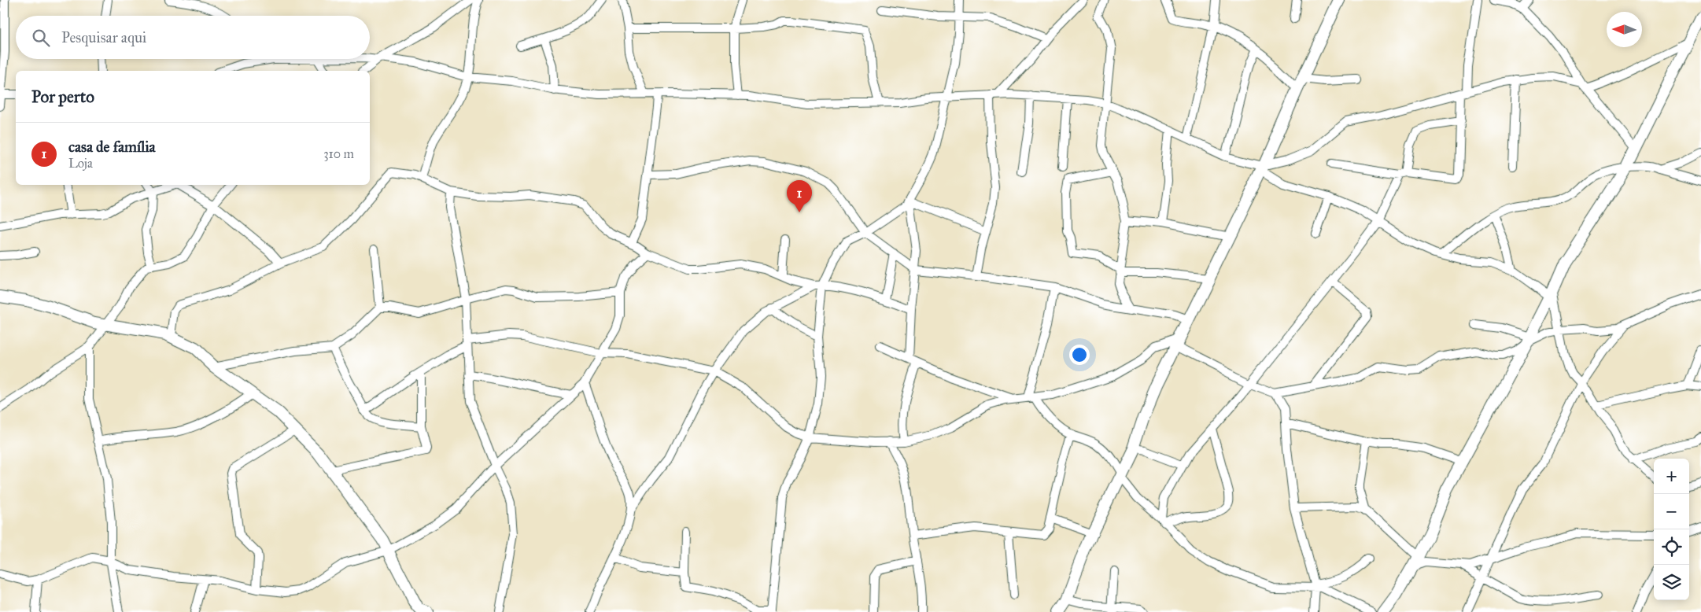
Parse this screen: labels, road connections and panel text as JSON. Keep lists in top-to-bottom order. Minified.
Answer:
{"north":"left","page":{"search":"Pesquisar aqui","heading":"Por perto","list":[{"mark":"1","name":"casa de família","note":"Loja","value":"310 m"}],"pins":"1","map_buttons":["+","−"]}}
